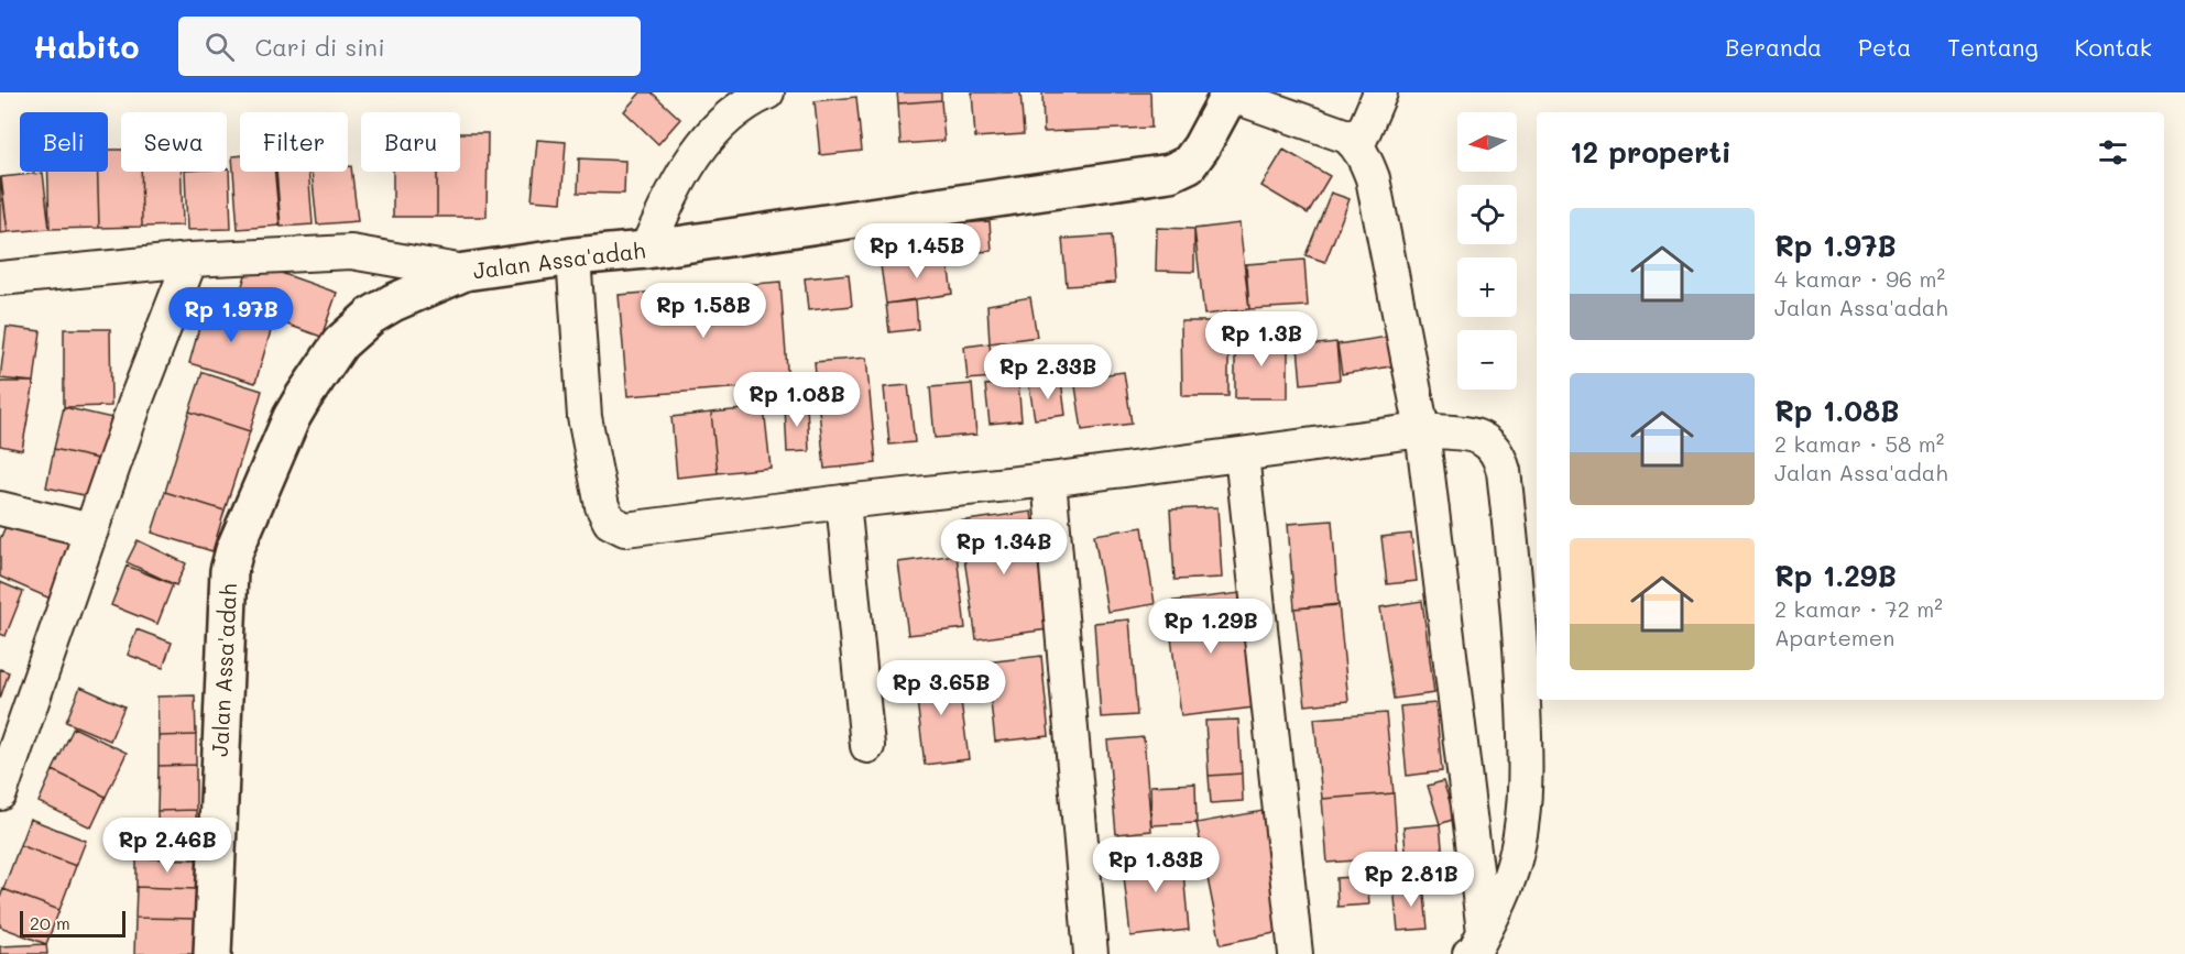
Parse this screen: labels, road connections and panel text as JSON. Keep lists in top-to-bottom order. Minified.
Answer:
{"streets":{"street":["Jalan Assa'adah"]},"scale_bar":"20 m","north":"left","page":{"header":"Habito","search":"Cari di sini","nav":["Beranda","Peta","Tentang","Kontak"],"map_buttons":["+","−"],"chip":["Beli","Sewa","Filter","Baru"],"heading":"12 properti","list":[{"name":"Rp 1.97B","note":"4 kamar · 96 m² · Jalan Assa'adah"},{"name":"Rp 1.08B","note":"2 kamar · 58 m² · Jalan Assa'adah"},{"name":"Rp 1.29B","note":"2 kamar · 72 m² · Apartemen"}],"price":["Rp 1.45B","Rp 1.58B","Rp 1.97B","Rp 1.3B","Rp 2.33B","Rp 1.08B","Rp 1.34B","Rp 1.29B","Rp 3.65B","Rp 2.46B","Rp 1.83B","Rp 2.81B"],"scale":"20 m"}}
